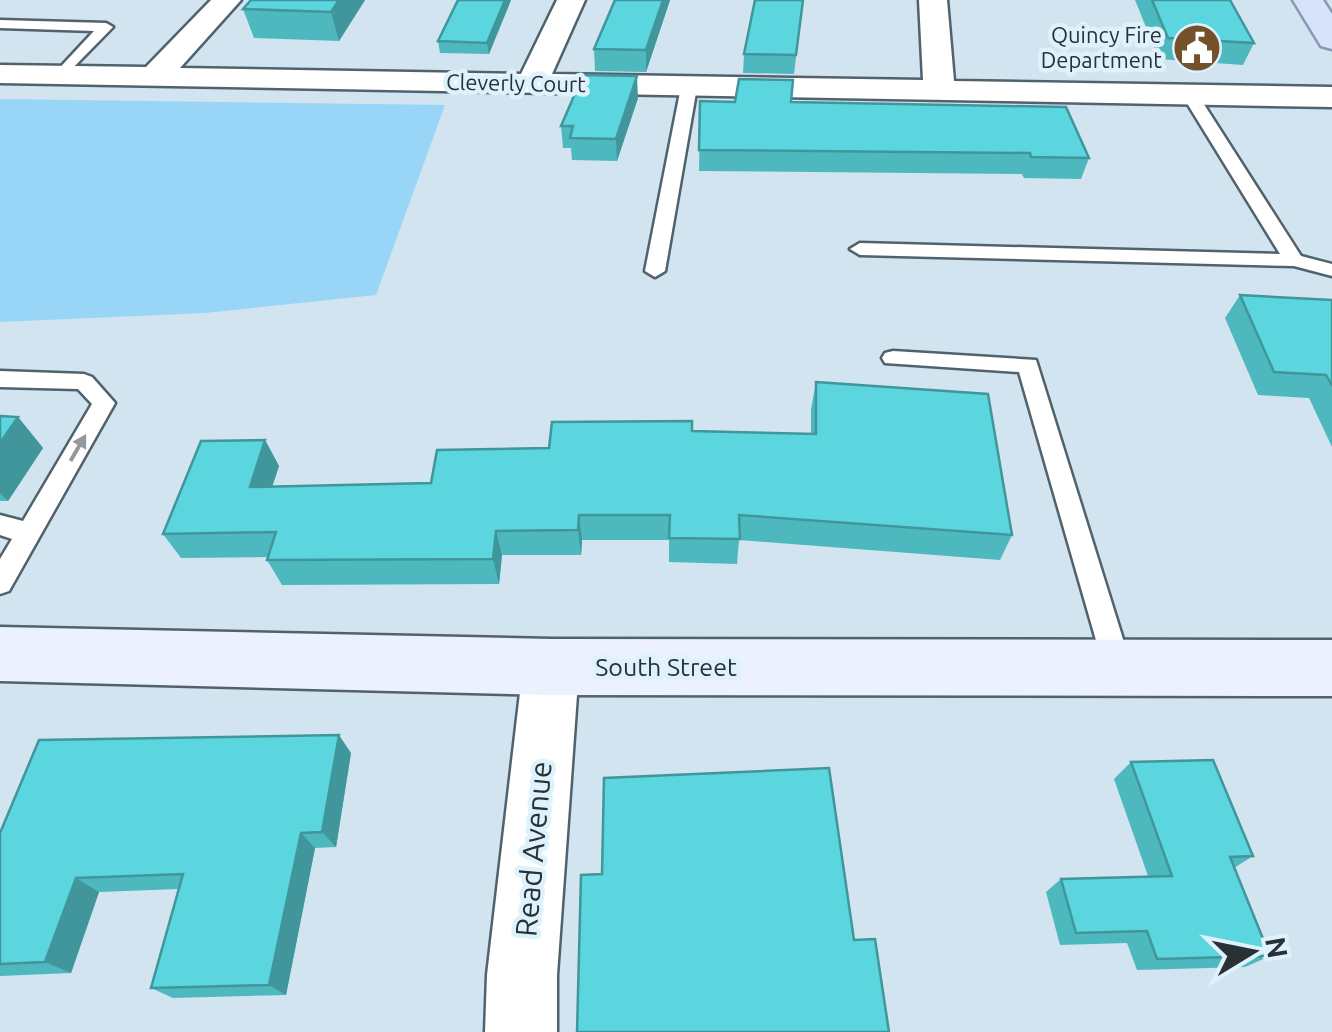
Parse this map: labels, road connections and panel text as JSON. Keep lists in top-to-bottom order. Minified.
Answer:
{"streets":{"main road":["South Street"],"street":["Cleverly Court","Read Avenue"]},"crossings":[["South Street","Read Avenue"]],"places":{"public building":["Quincy Fire Department"]},"north":"right"}
